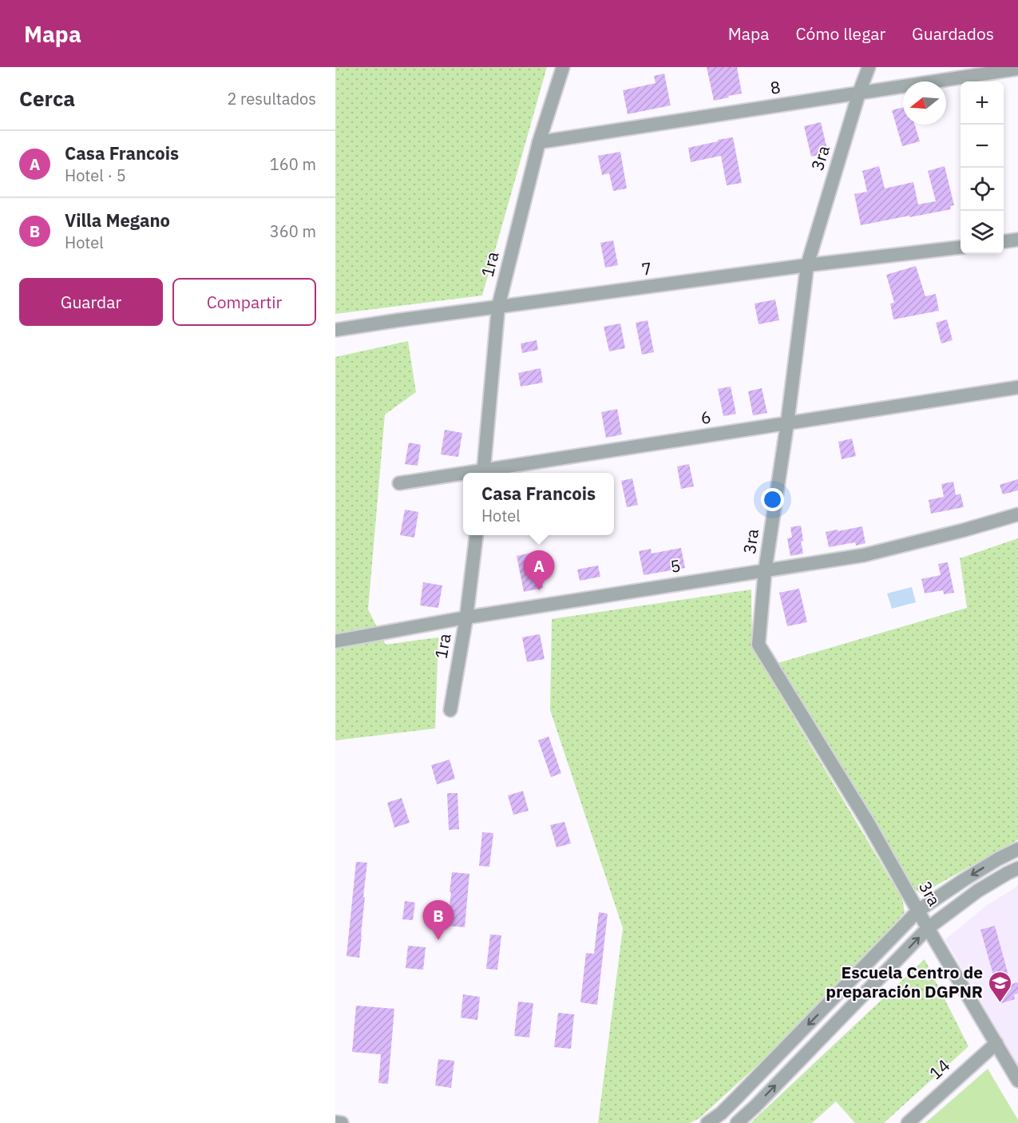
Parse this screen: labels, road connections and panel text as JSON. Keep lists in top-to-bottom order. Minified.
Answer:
{"streets":{"street":["8","3ra","1ra","7","6","5","14"]},"crossings":[["8","3ra"],["8","1ra"],["3ra","7"],["3ra","6"],["3ra","5"],["3ra","14"],["1ra","7"],["1ra","6"],["1ra","5"]],"places":{"school or university":["Escuela Centro de preparación DGPNR"]},"north":"left","page":{"header":"Mapa","nav":["Mapa","Cómo llegar","Guardados"],"heading":["Cerca","2 resultados"],"map_buttons":["+","−"],"list":[{"mark":"A","name":"Casa Francois","note":"Hotel · 5","value":"160 m"},{"mark":"B","name":"Villa Megano","note":"Hotel","value":"360 m"}],"buttons":["Guardar","Compartir"],"popup":["Casa Francois","Hotel"],"pins":["A","B"]}}
